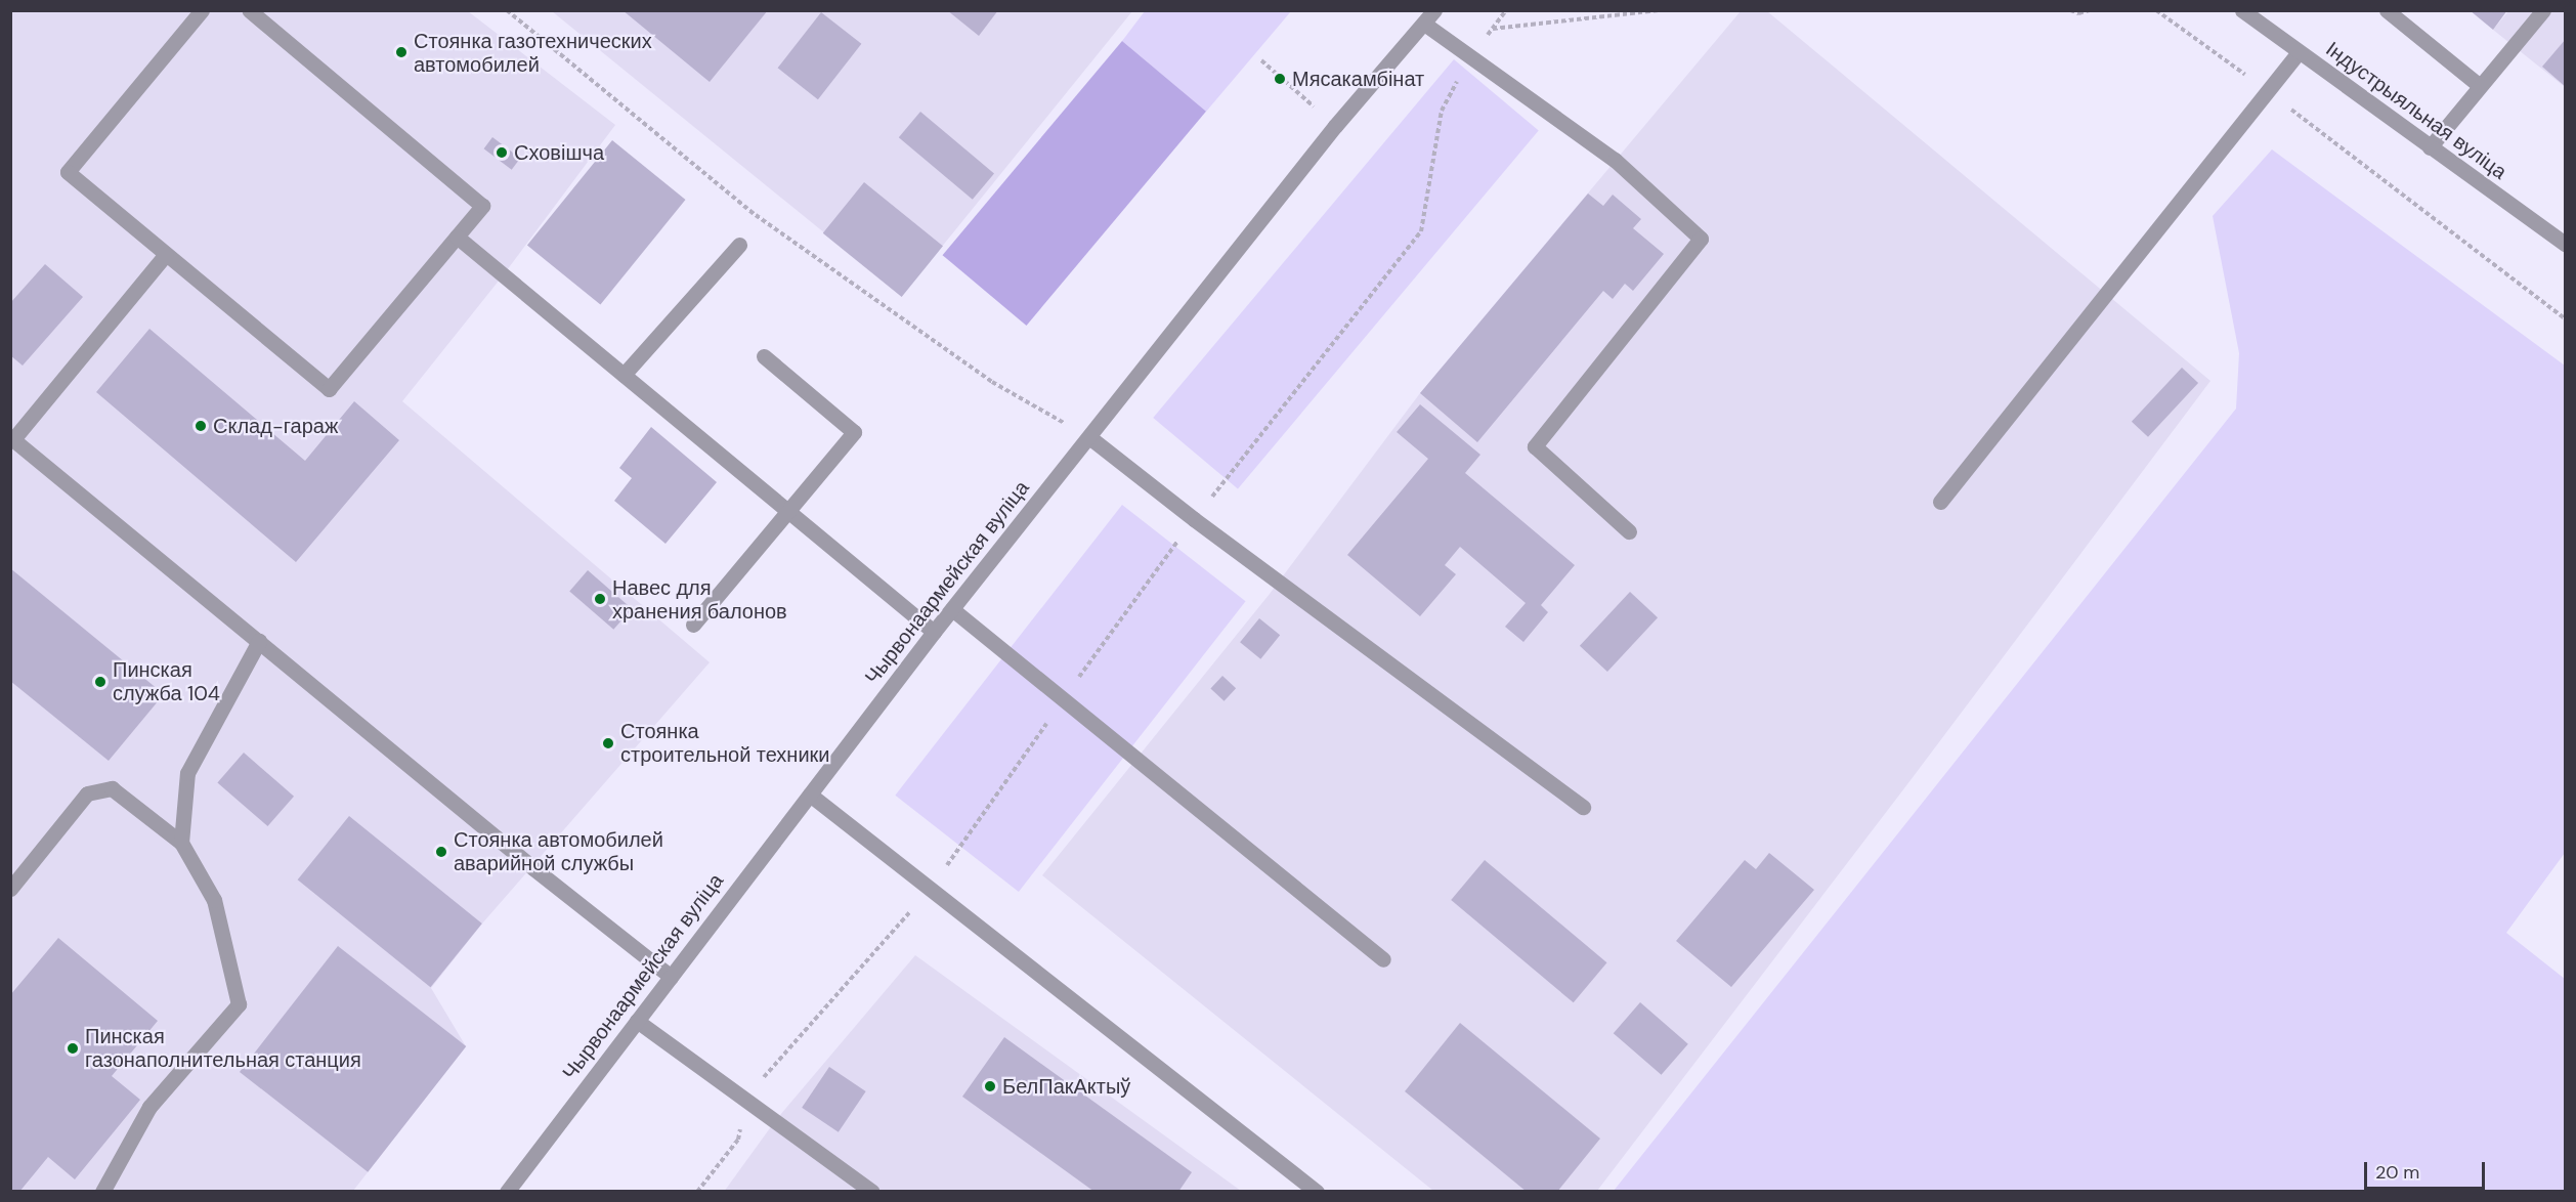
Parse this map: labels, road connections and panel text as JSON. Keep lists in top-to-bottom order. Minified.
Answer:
{"streets":{"street":["Індустрыяльная вуліца","Чырвонаармейская вуліца"]},"places":["Стоянка газотехнических автомобилей","Мясакамбінат","Сховішча","Склад-гараж","Навес для хранения балонов","Пинская служба 104","Стоянка строительной техники","Стоянка автомобилей аварийной службы","Пинская газонаполнительная станция","БелПакАктыў"],"scale_bar":"20 m"}
